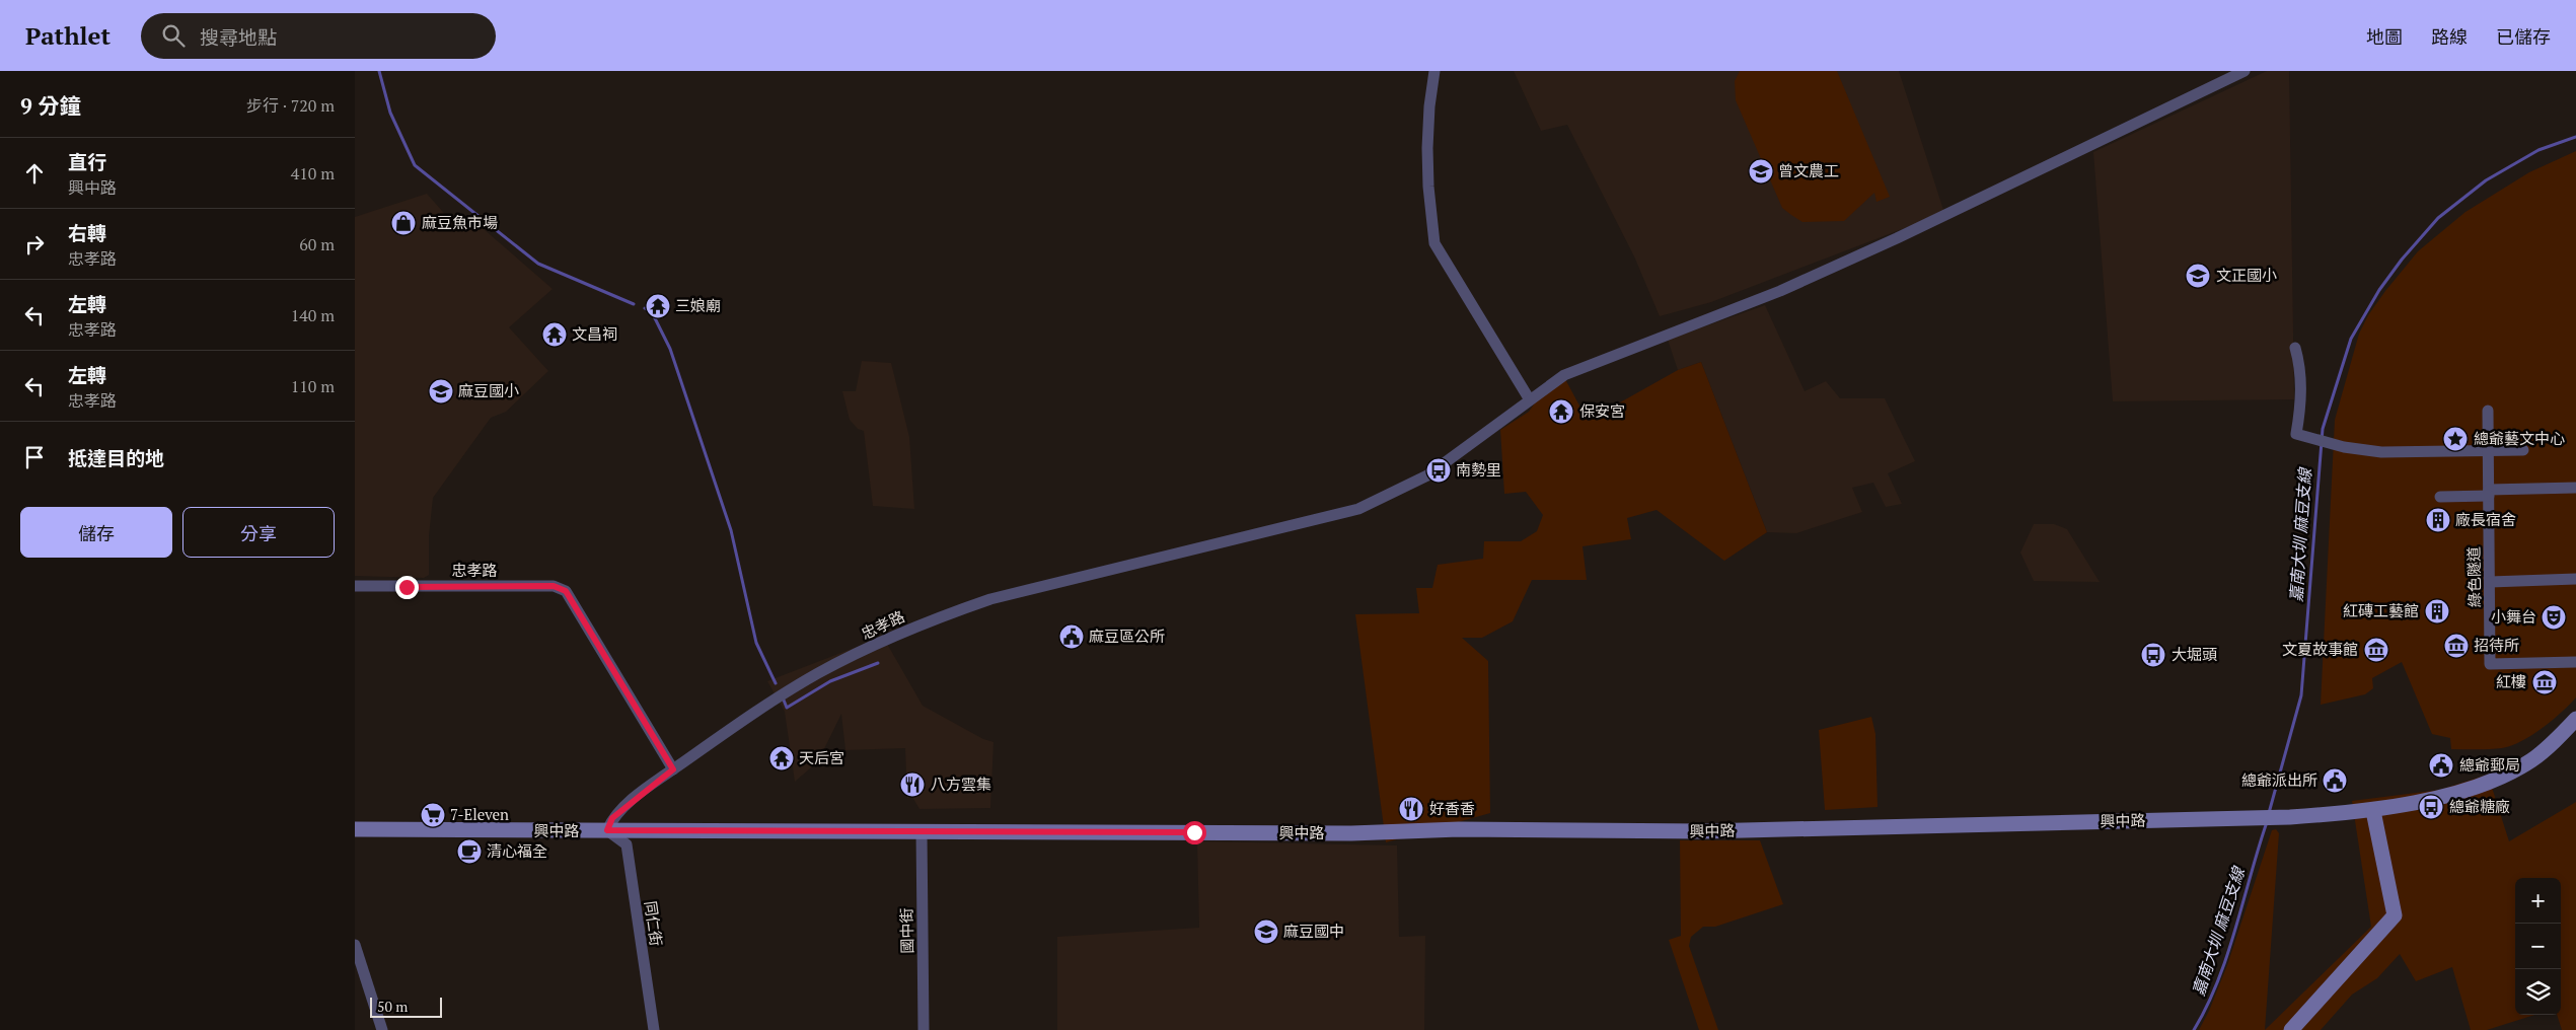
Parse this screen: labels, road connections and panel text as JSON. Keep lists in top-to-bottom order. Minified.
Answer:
{"streets":{"main road":["興中路"],"street":["忠孝路","綠色隧道","同仁街","國中街"]},"crossings":[["忠孝路","興中路"],["忠孝路","同仁街"],["興中路","同仁街"],["興中路","國中街"]],"water":["嘉南大圳 麻豆支線"],"places":{"school or university":["曾文農工","文正國小","麻豆國小","麻豆國中"],"shop":["麻豆魚市場"],"temple":["三娘廟","文昌祠","保安宮","天后宮"],"place":["總爺藝文中心"],"bus stop":["南勢里","大堀頭","總爺糖廠"],"building":["廠長宿舍","紅磚工藝館"],"theatre":["小舞台"],"public building":["麻豆區公所","總爺郵局","總爺派出所"],"museum":["招待所","文夏故事館","紅樓"],"restaurant":["八方雲集","好香香"],"supermarket":["7-Eleven"],"cafe":["清心福全"]},"scale_bar":"50 m","page":{"header":"Pathlet","search":"搜尋地點","nav":["地圖","路線","已儲存"],"heading":["9 分鐘","步行 · 720 m"],"list":[["直行","興中路","410 m"],["右轉","忠孝路","60 m"],["左轉","忠孝路","140 m"],["左轉","忠孝路","110 m"],"抵達目的地"],"buttons":["儲存","分享"],"map_buttons":["+","−"],"scale":"50 m"}}
